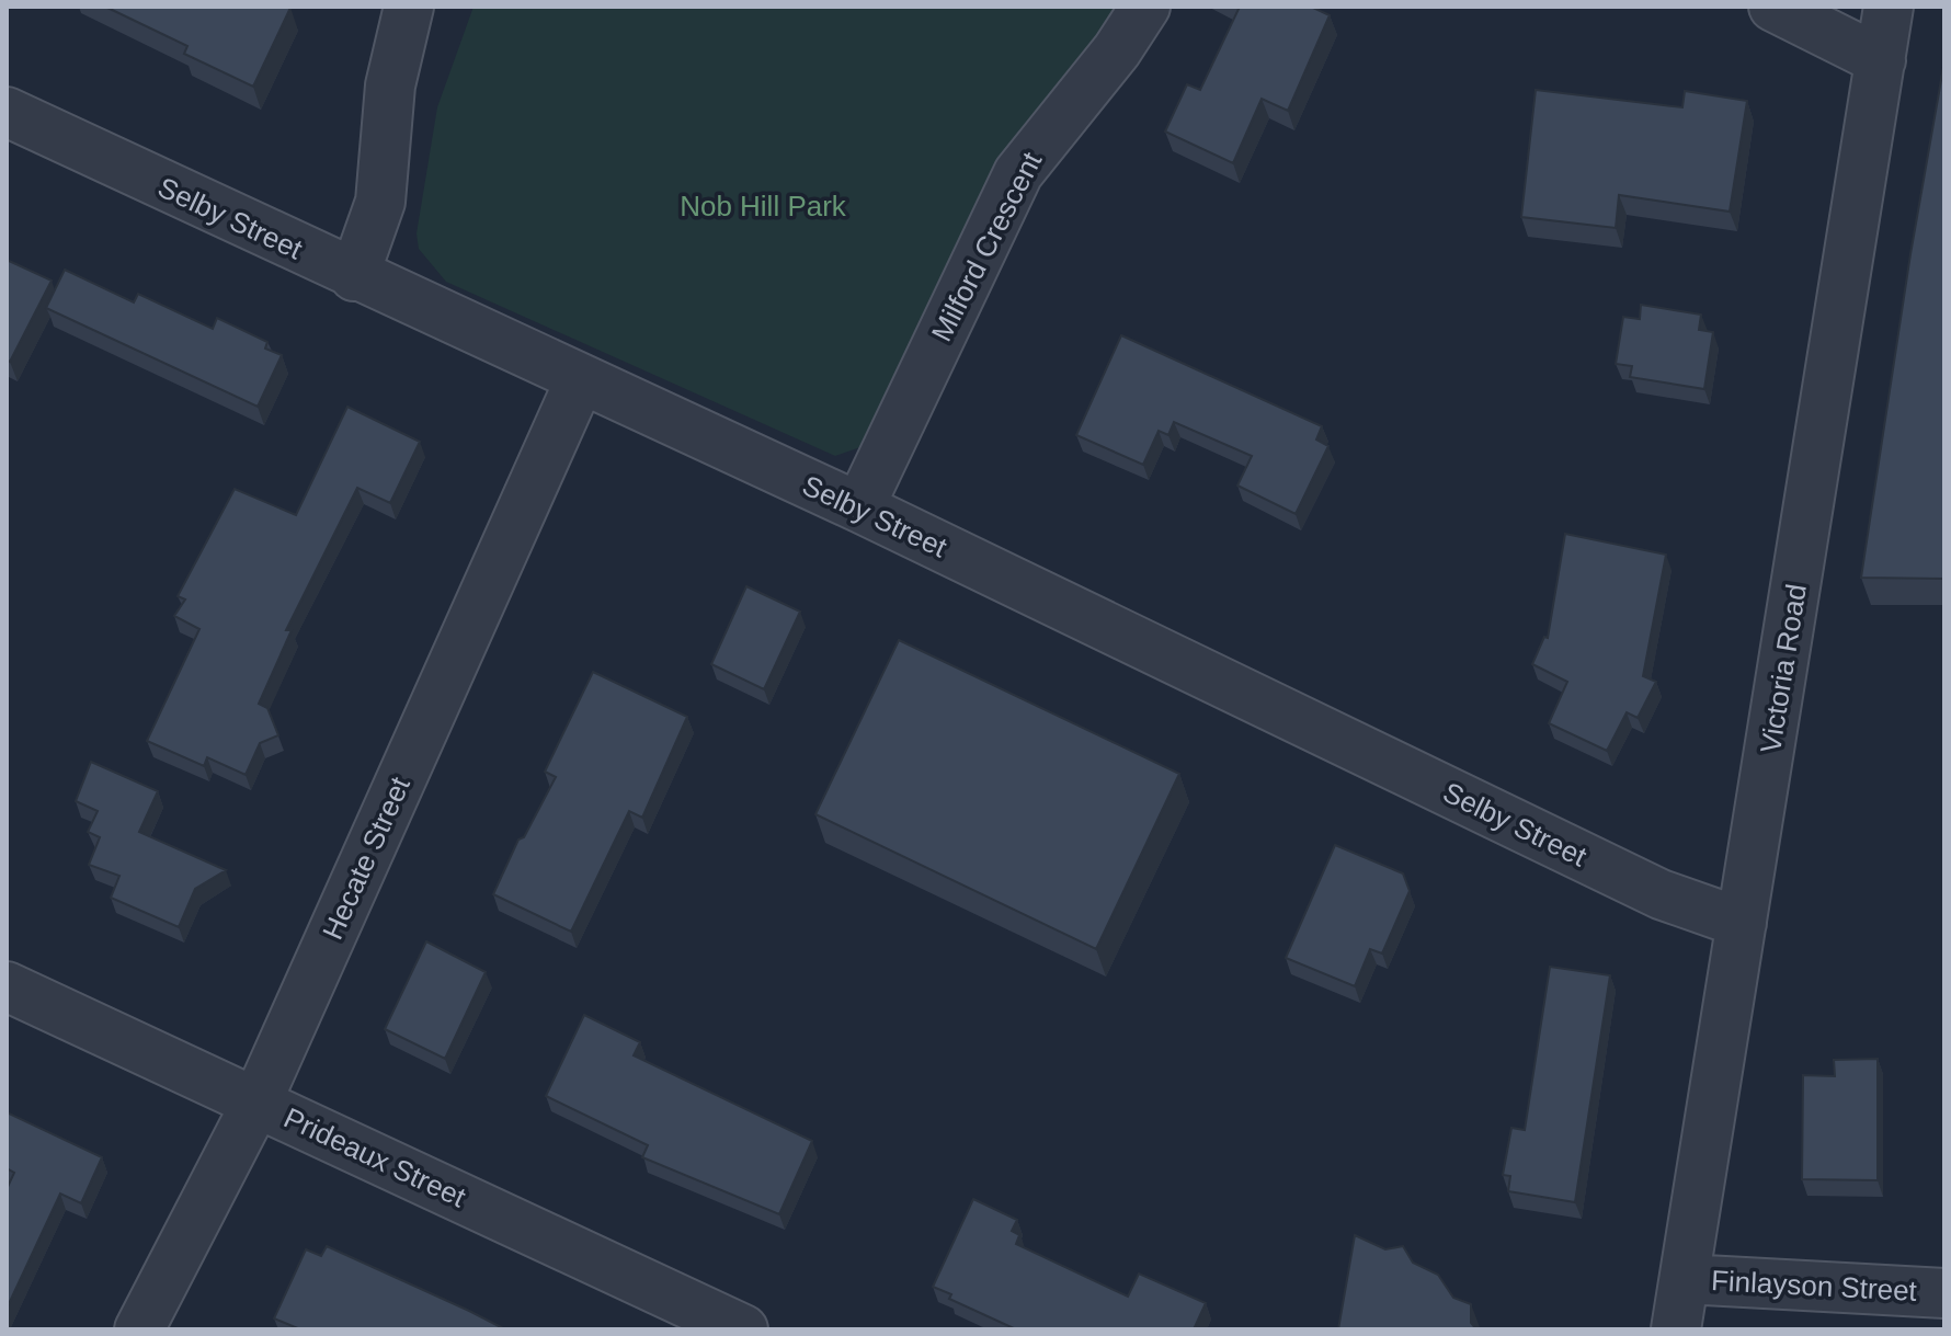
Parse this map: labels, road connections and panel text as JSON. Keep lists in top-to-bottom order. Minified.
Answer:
{"streets":{"street":["Selby Street","Milford Crescent","Victoria Road","Hecate Street","Prideaux Street","Finlayson Street"]},"crossings":[["Selby Street","Milford Crescent"],["Selby Street","Victoria Road"],["Selby Street","Hecate Street"],["Victoria Road","Finlayson Street"],["Hecate Street","Prideaux Street"]],"parks":["Nob Hill Park"]}
